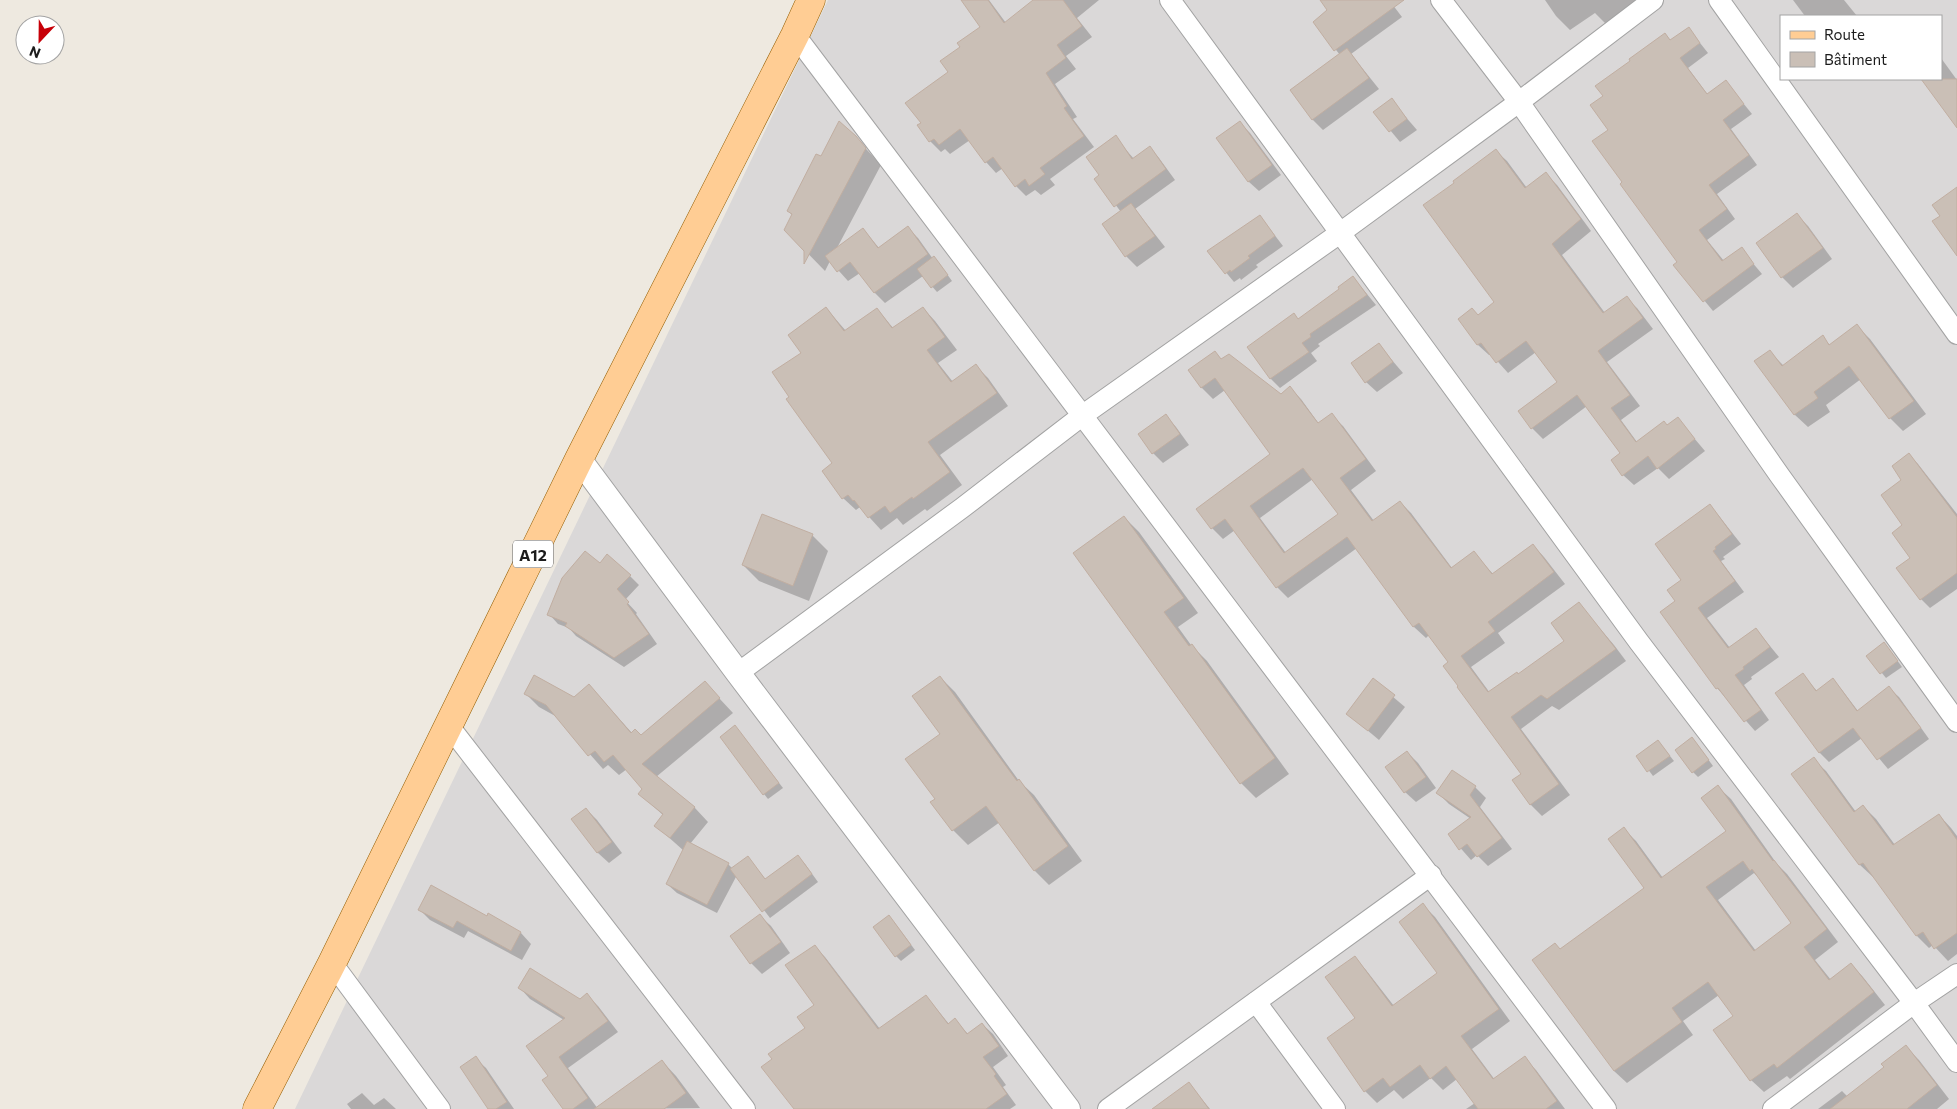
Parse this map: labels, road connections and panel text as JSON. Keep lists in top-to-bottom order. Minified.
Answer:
{"streets":{"main road":["A12"]},"legend":["Route","Bâtiment"],"north":"bottom"}
